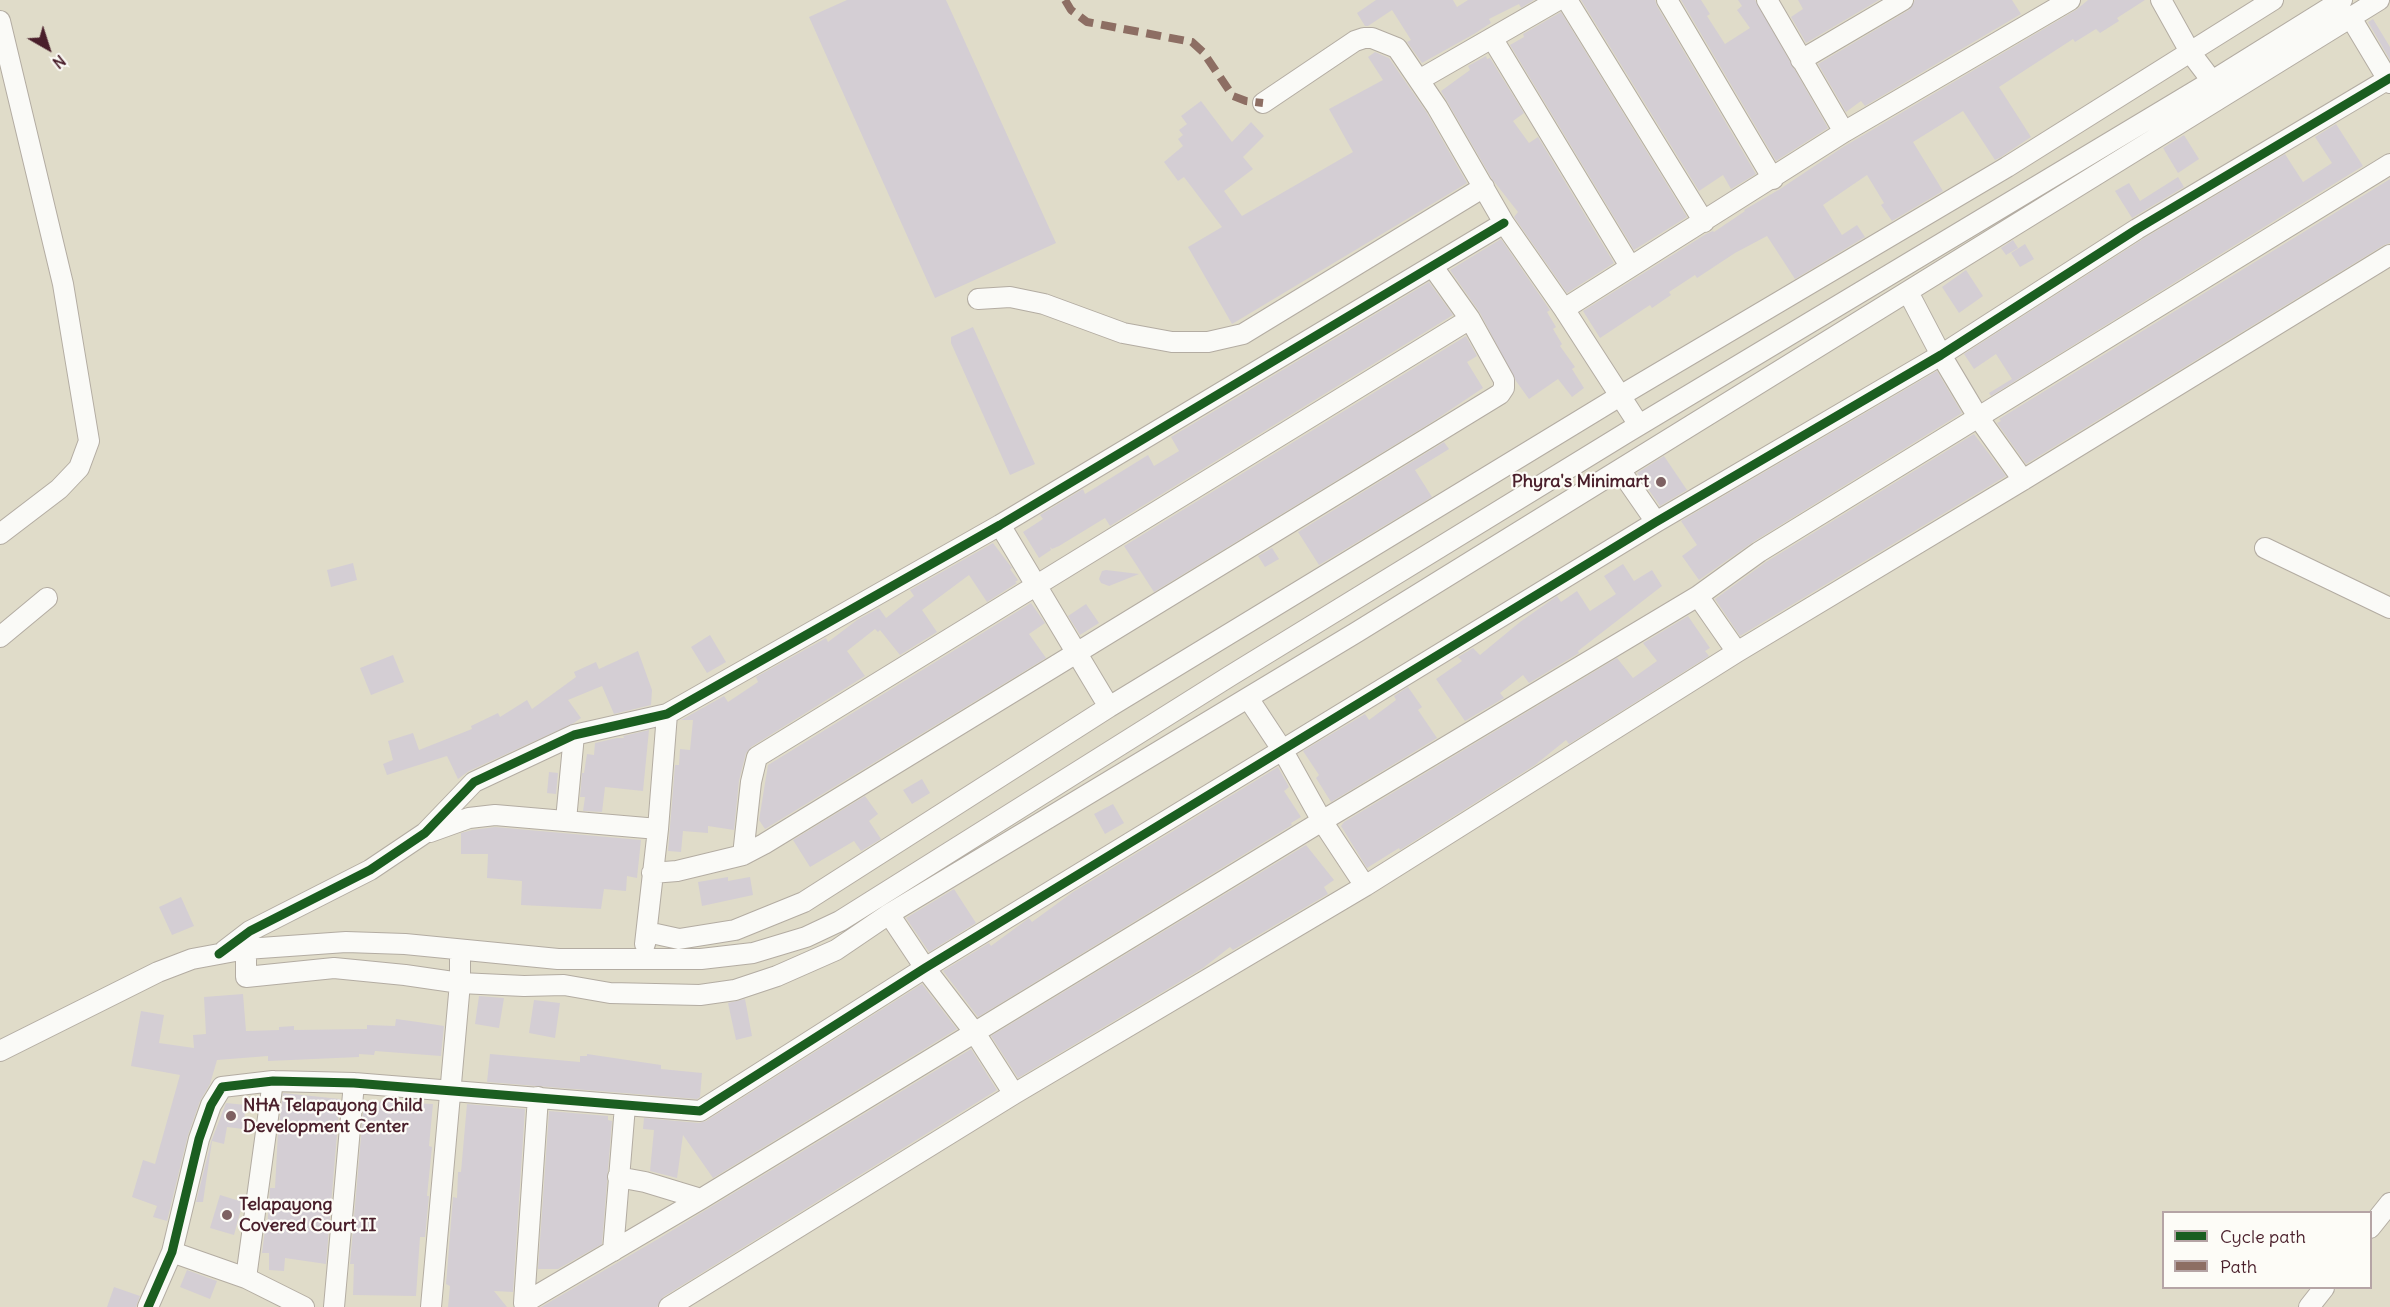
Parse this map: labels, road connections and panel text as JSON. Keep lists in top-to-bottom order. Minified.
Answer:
{"places":["Phyra's Minimart","NHA Telapayong Child Development Center","Telapayong Covered Court II"],"legend":["Cycle path","Path"],"north":"bottom right"}
